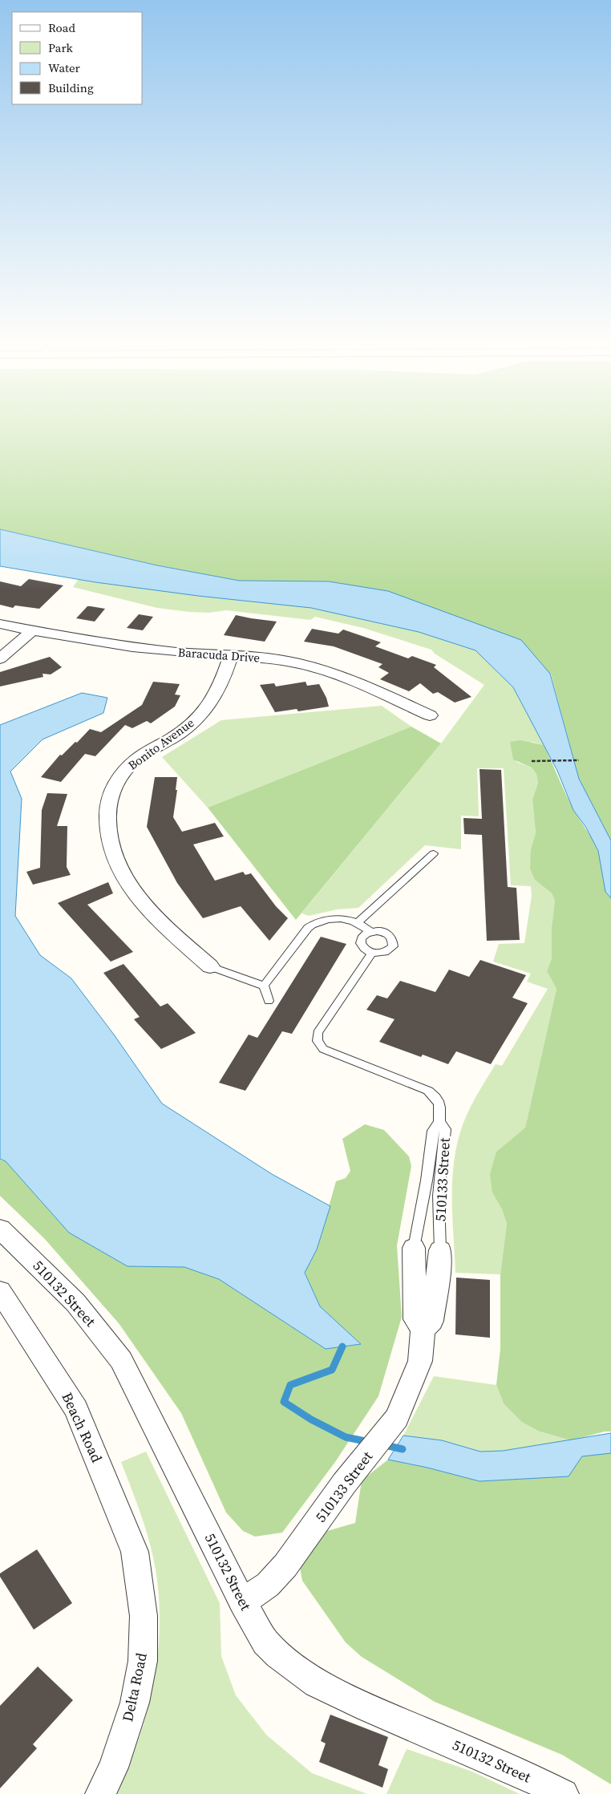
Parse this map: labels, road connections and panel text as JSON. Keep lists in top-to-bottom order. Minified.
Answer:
{"streets":{"street":["Baracuda Drive","Bonito Avenue","510133 Street","510132 Street","Beach Road","Delta Road"]},"crossings":[["Baracuda Drive","Bonito Avenue"],["510133 Street","510132 Street"],["Beach Road","Delta Road"]],"legend":["Road","Park","Water","Building"]}
